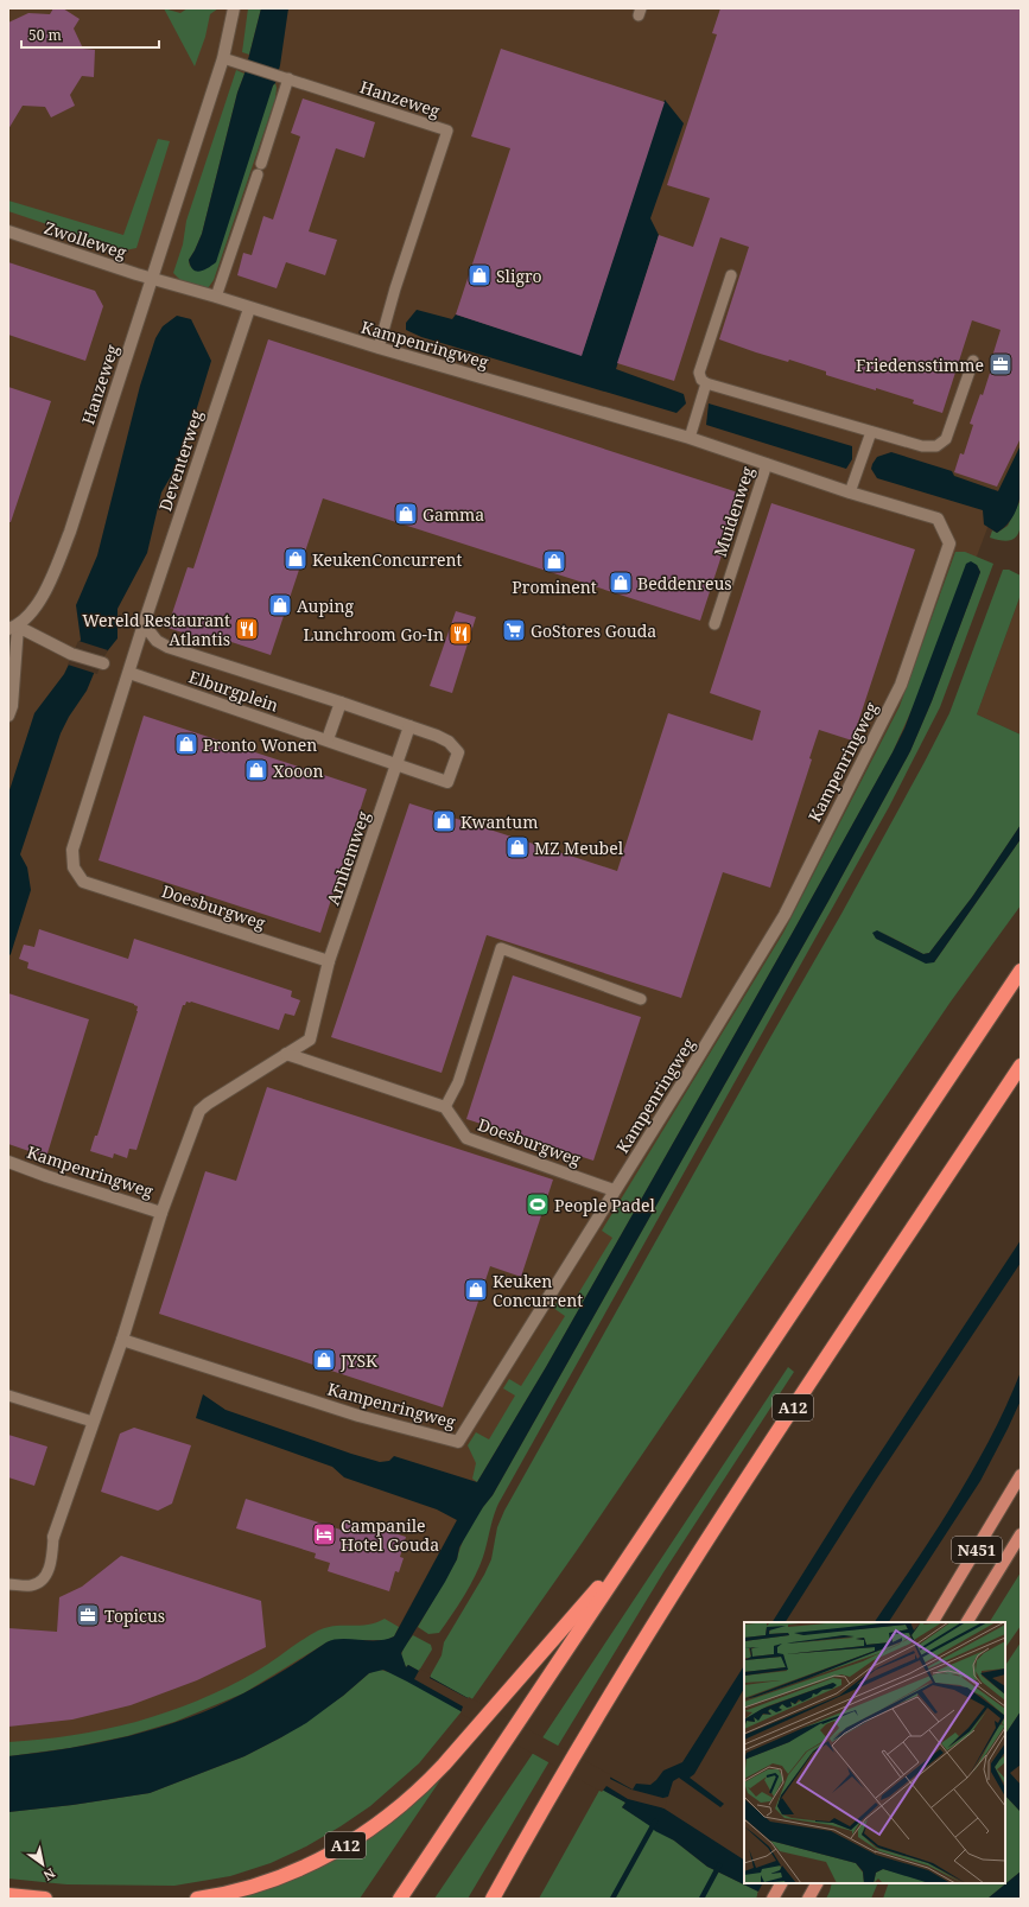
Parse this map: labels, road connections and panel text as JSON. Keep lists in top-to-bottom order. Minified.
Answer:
{"streets":{"highway":["A12"],"main road":["N451"],"street":["Hanzeweg","Zwolleweg","Kampenringweg","Deventerweg","Elburgplein","Arnhemweg","Doesburgweg"],"lane":["Muidenweg"]},"crossings":[["Hanzeweg","Zwolleweg"],["Hanzeweg","Kampenringweg"],["Zwolleweg","Kampenringweg"],["Kampenringweg","Deventerweg"],["Kampenringweg","Muidenweg"],["Kampenringweg","Doesburgweg"],["Deventerweg","Elburgplein"],["Deventerweg","Doesburgweg"],["Elburgplein","Arnhemweg"],["Elburgplein","Doesburgweg"],["Arnhemweg","Doesburgweg"]],"places":{"shop":["Sligro","Gamma","KeukenConcurrent","Prominent","Beddenreus","Auping","Pronto Wonen","Xooon","Kwantum","MZ Meubel","Keuken Concurrent","JYSK"],"office":["Friedensstimme","Topicus"],"restaurant":["Wereld Restaurant Atlantis","Lunchroom Go-In"],"supermarket":["GoStores Gouda"],"sports":["People Padel"],"hotel":["Campanile Hotel Gouda"]},"scale_bar":"50 m","north":"bottom right"}
